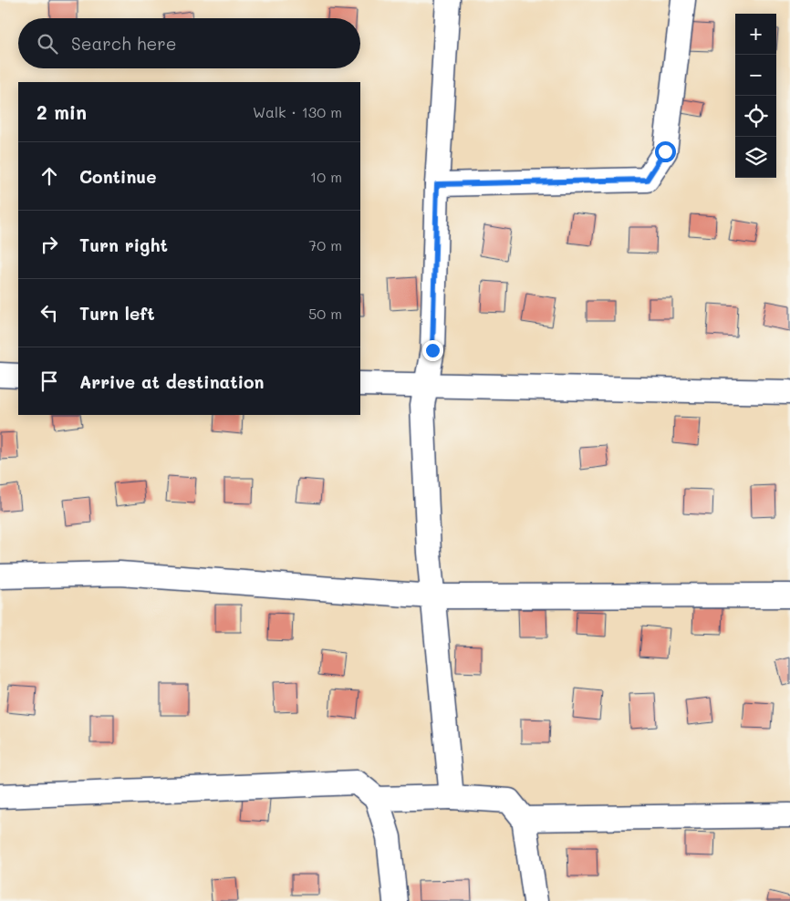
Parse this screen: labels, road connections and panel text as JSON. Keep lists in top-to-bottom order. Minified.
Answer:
{"page":{"map_buttons":["+","−"],"search":"Search here","heading":["2 min","Walk · 130 m"],"list":[["Continue","10 m"],["Turn right","70 m"],["Turn left","50 m"],"Arrive at destination"]}}
